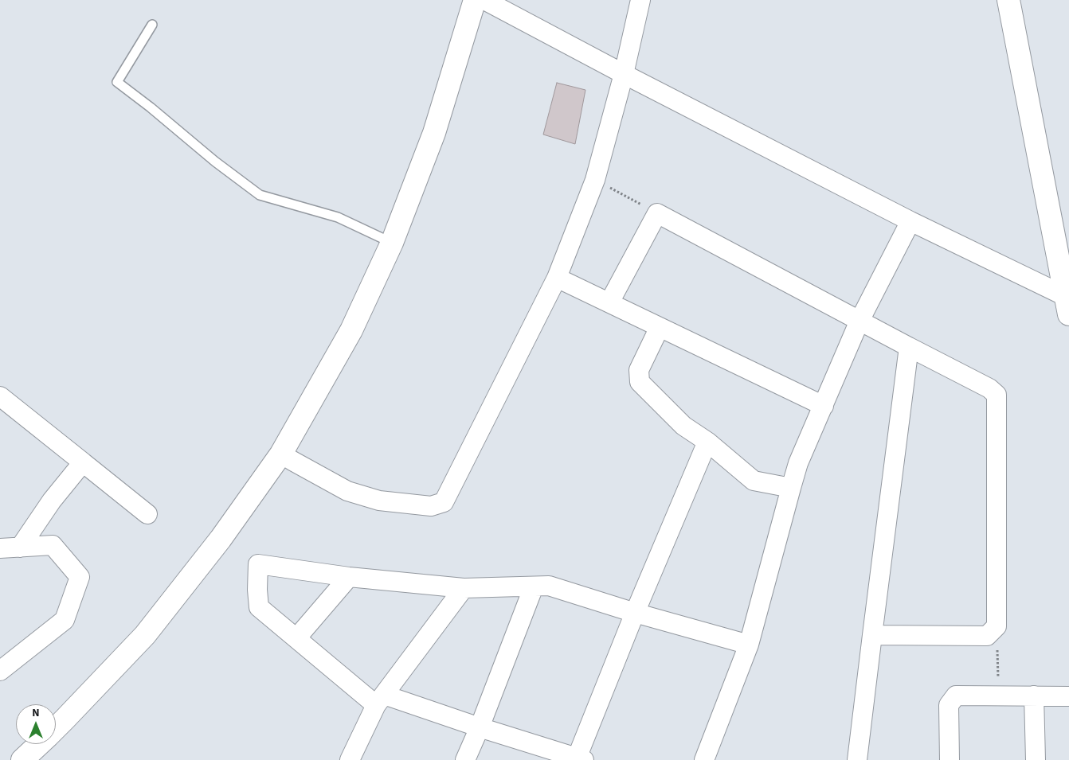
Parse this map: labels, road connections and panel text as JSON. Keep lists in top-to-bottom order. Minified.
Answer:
{"north":"top"}
